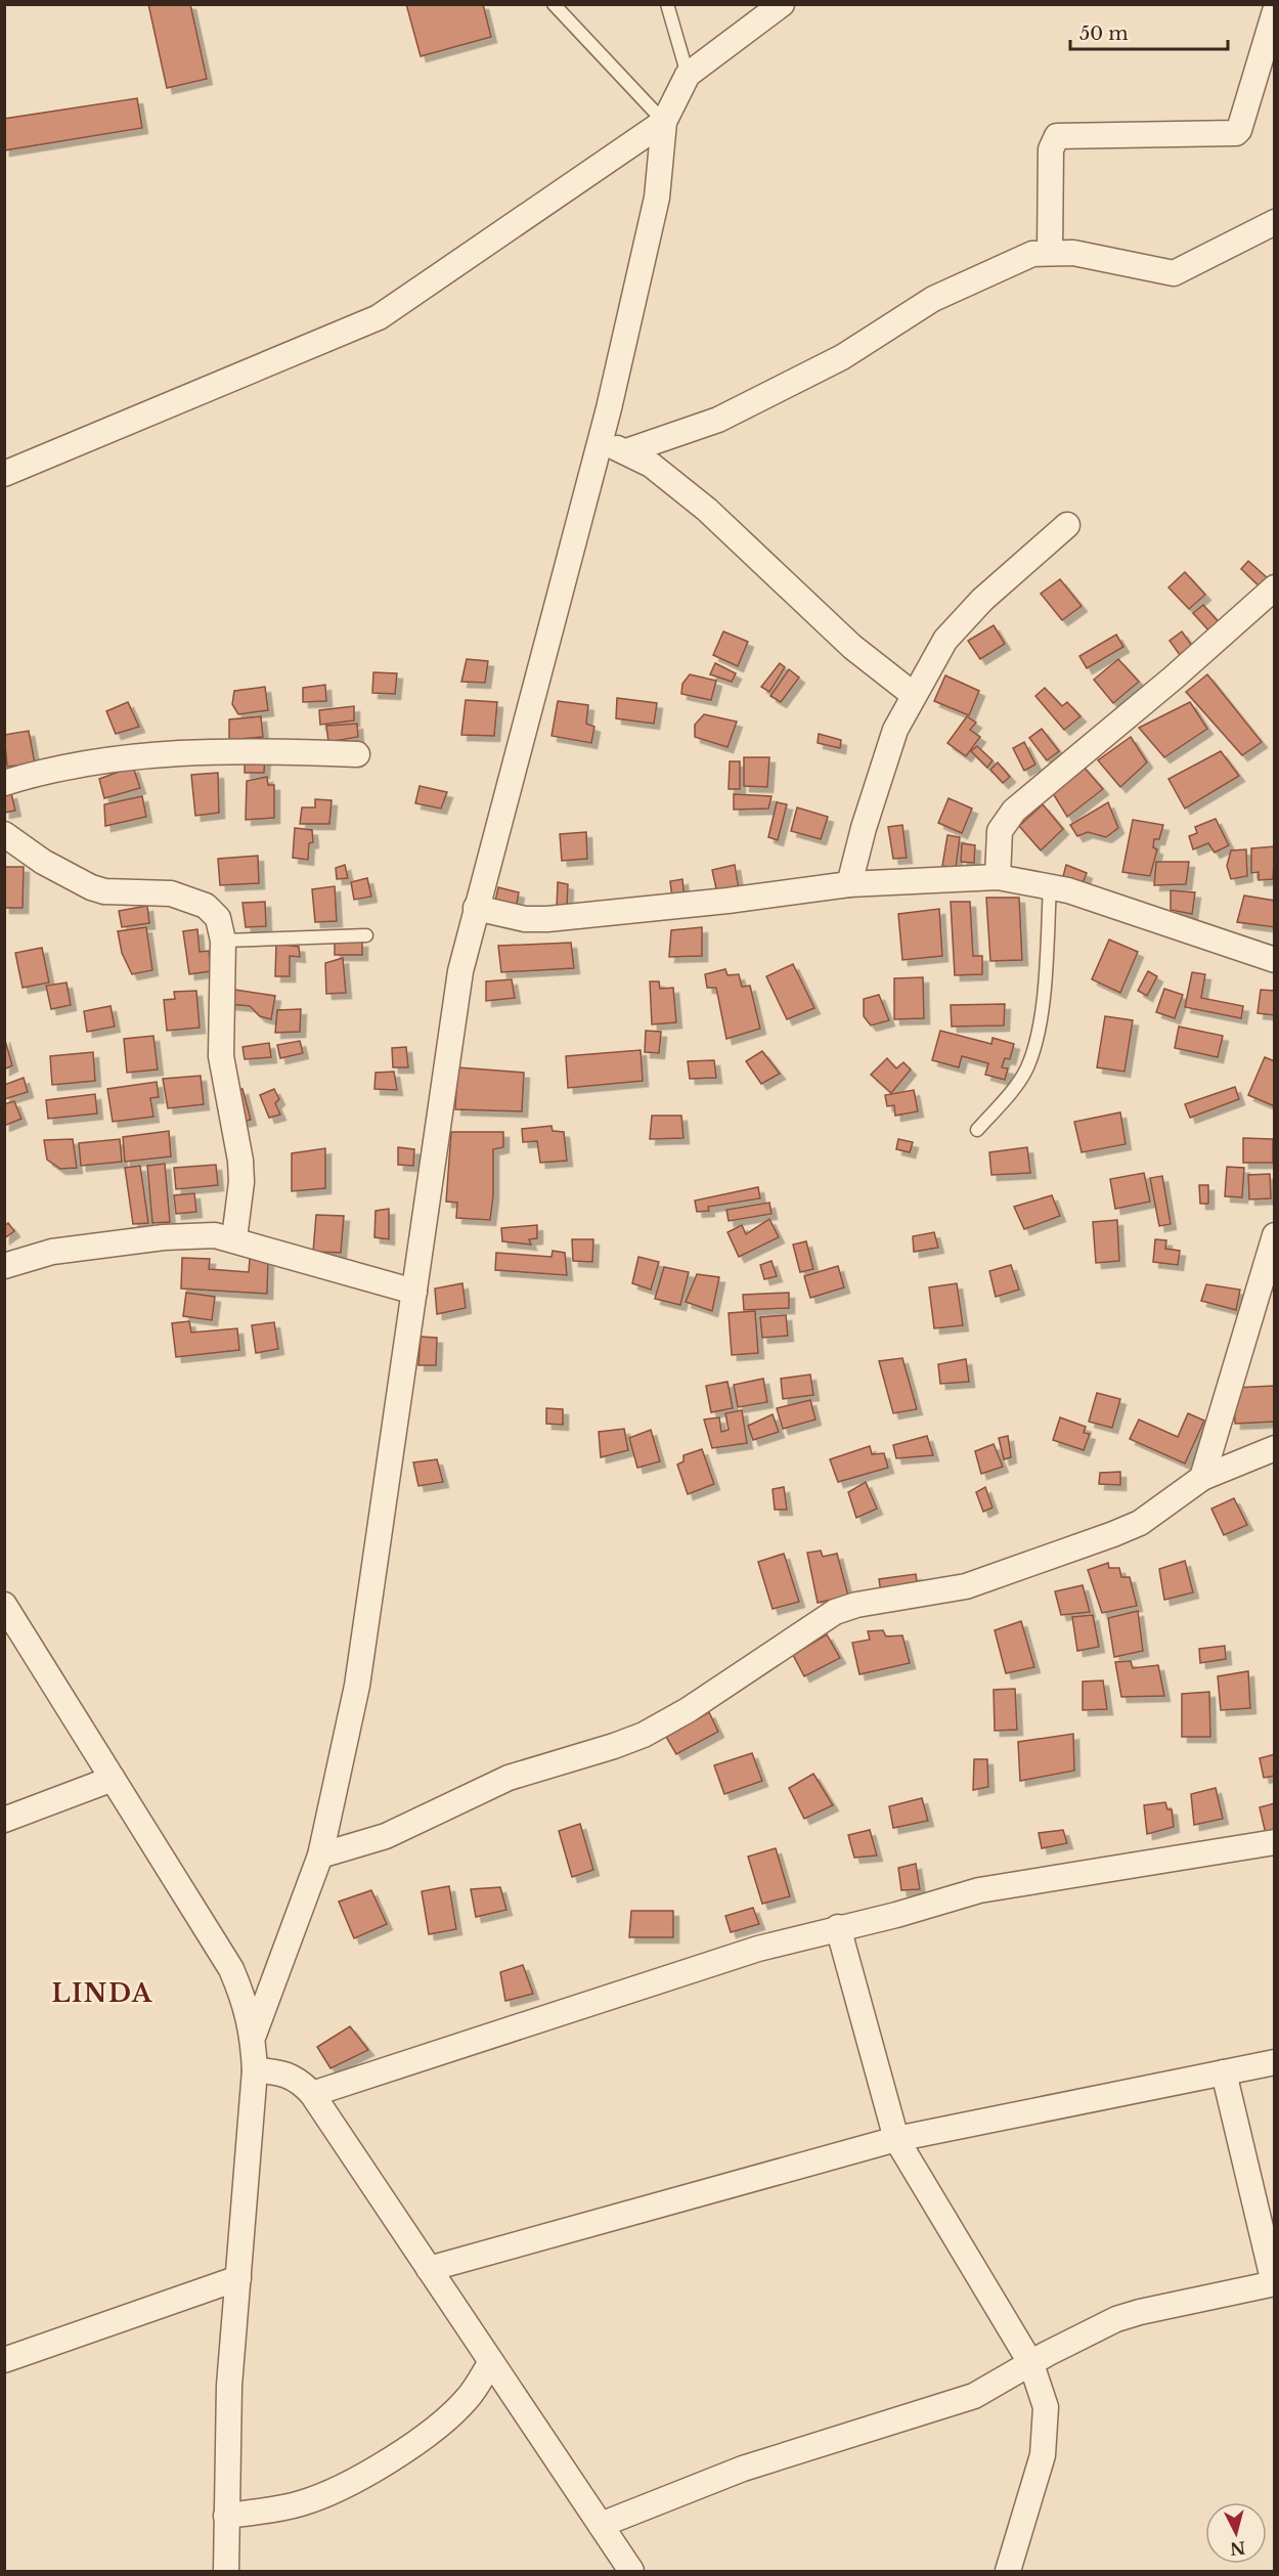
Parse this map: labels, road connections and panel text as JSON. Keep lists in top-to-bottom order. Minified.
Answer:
{"districts":["LINDA"],"scale_bar":"50 m","north":"bottom"}
